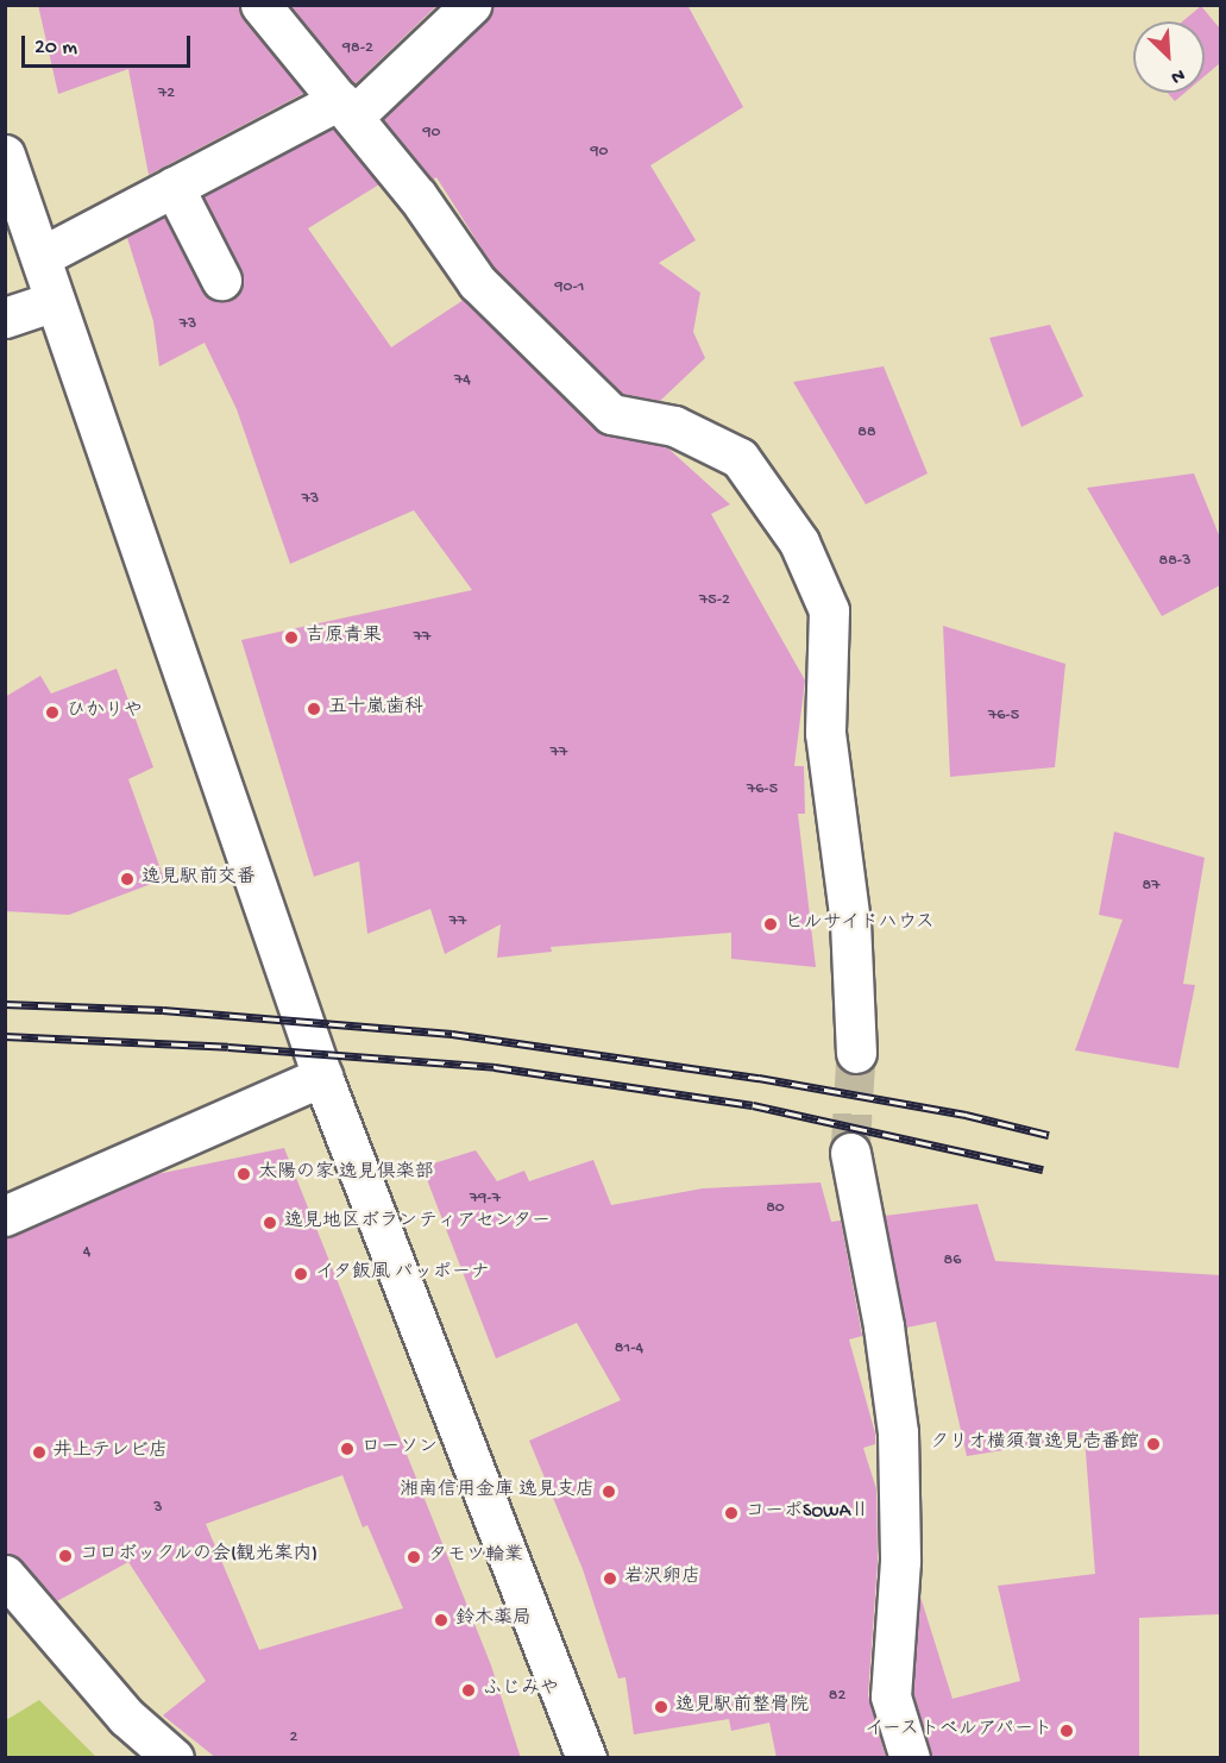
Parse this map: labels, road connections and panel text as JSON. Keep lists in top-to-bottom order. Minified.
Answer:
{"places":["吉原青果","五十嵐歯科","ひかりや","逸見駅前交番","ヒルサイドハウス","太陽の家 逸見倶楽部","逸見地区ボランティアセンター","イタ飯風 パッポーナ","クリオ横須賀逸見壱番館","ローソン","井上テレビ店","湘南信用金庫 逸見支店","コーポSOWAⅡ","コロボックルの会(観光案内)","タモツ輪業","岩沢卵店","鈴木薬局","ふじみや","逸見駅前整骨院","イーストベルアパート"],"house_numbers":["98-2","72","90","90","90-1","73","74","88","73","88-3","75-2","77","76-5","77","76-5","87","77","79-7","80","4","86","81-4","3","82","2"],"scale_bar":"20 m","north":"bottom right"}
